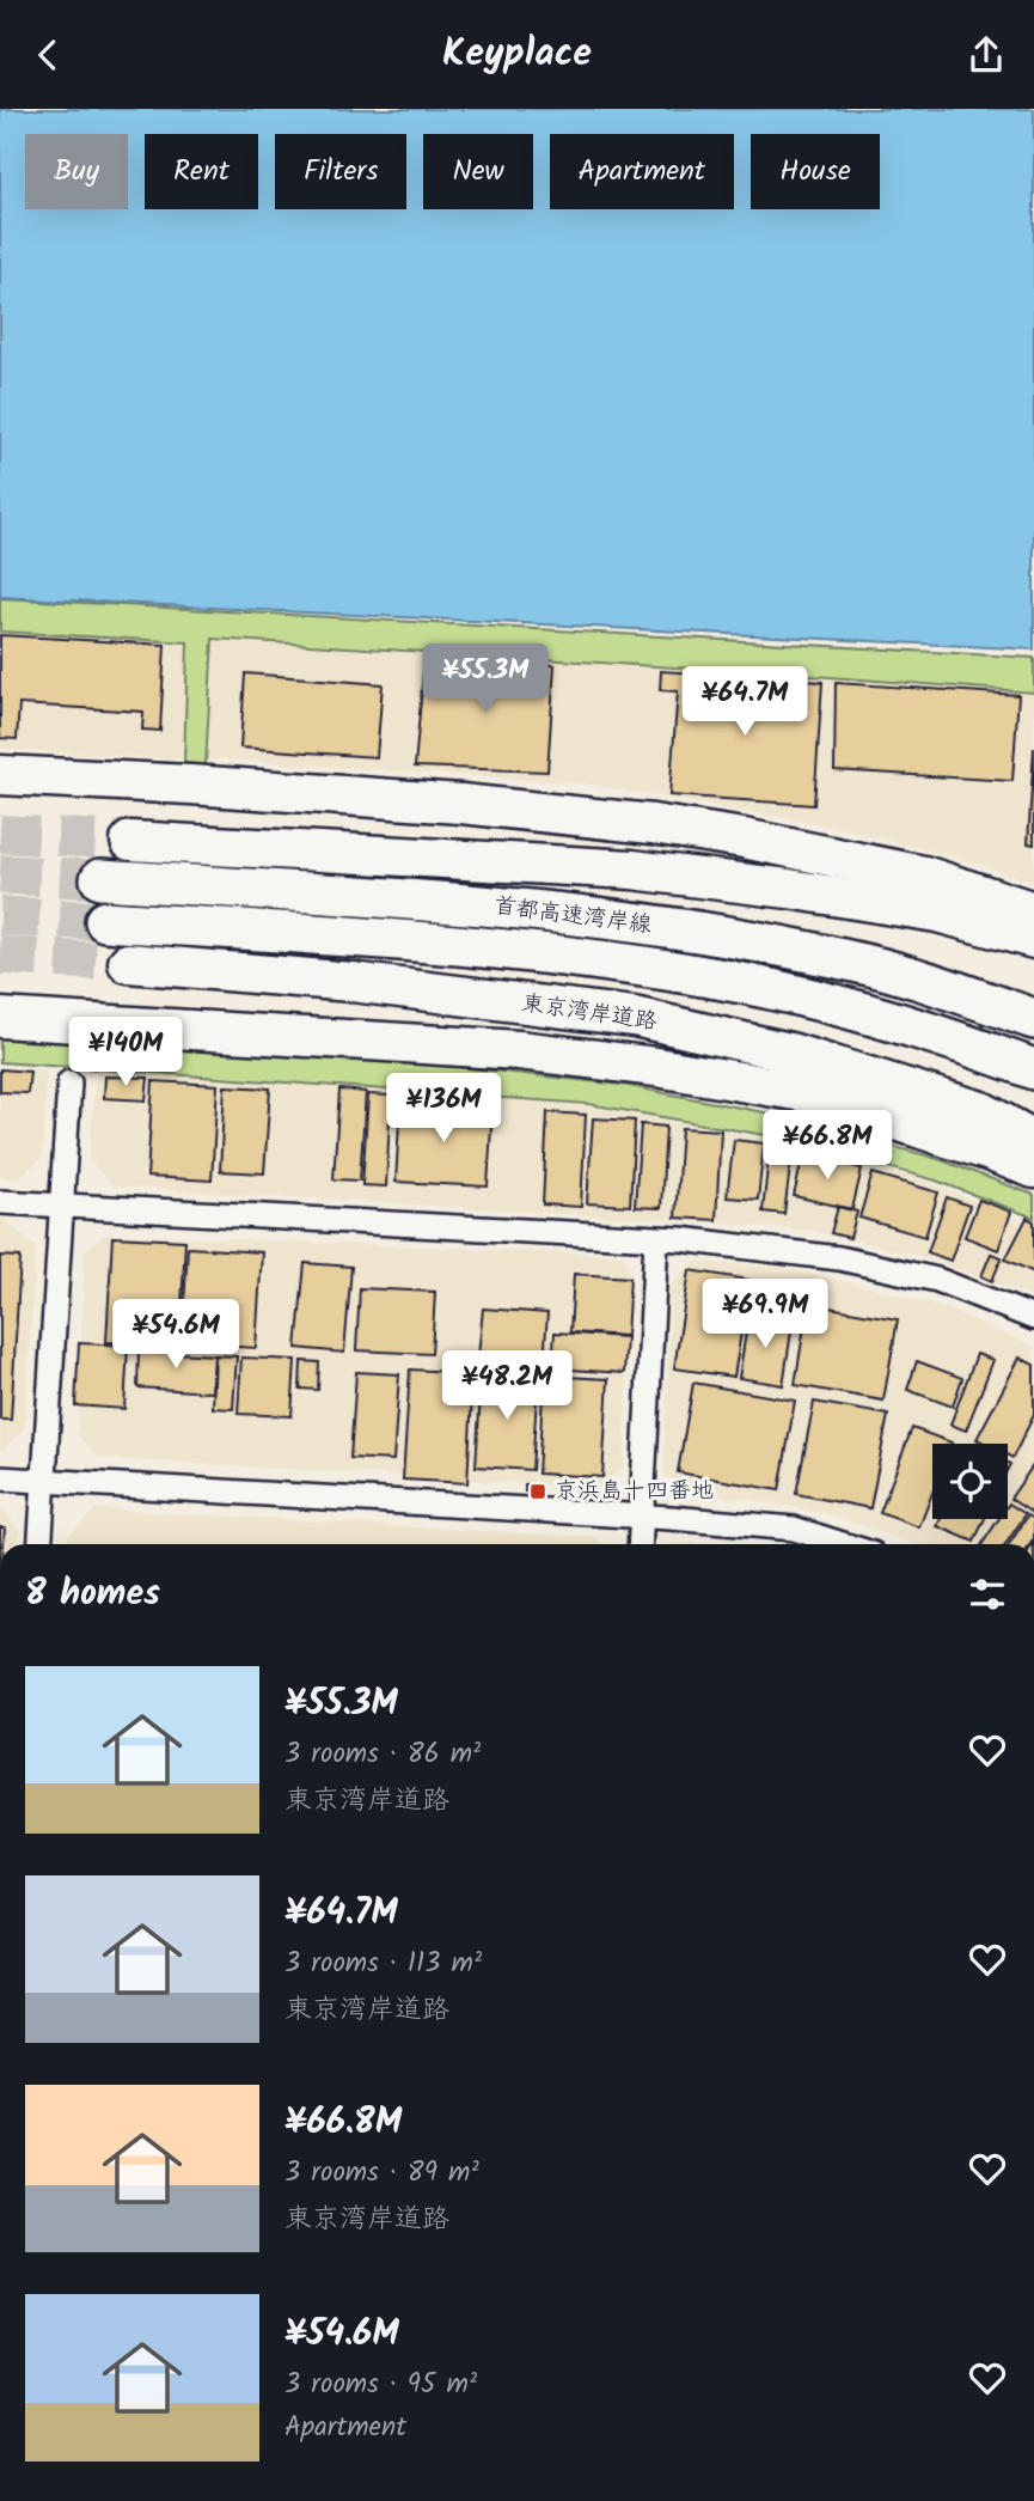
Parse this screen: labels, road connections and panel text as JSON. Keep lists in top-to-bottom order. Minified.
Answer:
{"streets":{"highway":["首都高速湾岸線","東京湾岸道路"]},"places":{"transit":["京浜島十四番地"]},"page":{"header":"Keyplace","chip":["Buy","Rent","Filters","New","Apartment","House"],"price":["¥55.3M","¥64.7M","¥140M","¥136M","¥66.8M","¥69.9M","¥54.6M","¥48.2M"],"heading":"8 homes","list":[{"name":"¥55.3M","note":"3 rooms · 86 m² · 東京湾岸道路"},{"name":"¥64.7M","note":"3 rooms · 113 m² · 東京湾岸道路"},{"name":"¥66.8M","note":"3 rooms · 89 m² · 東京湾岸道路"},{"name":"¥54.6M","note":"3 rooms · 95 m² · Apartment"}]}}
